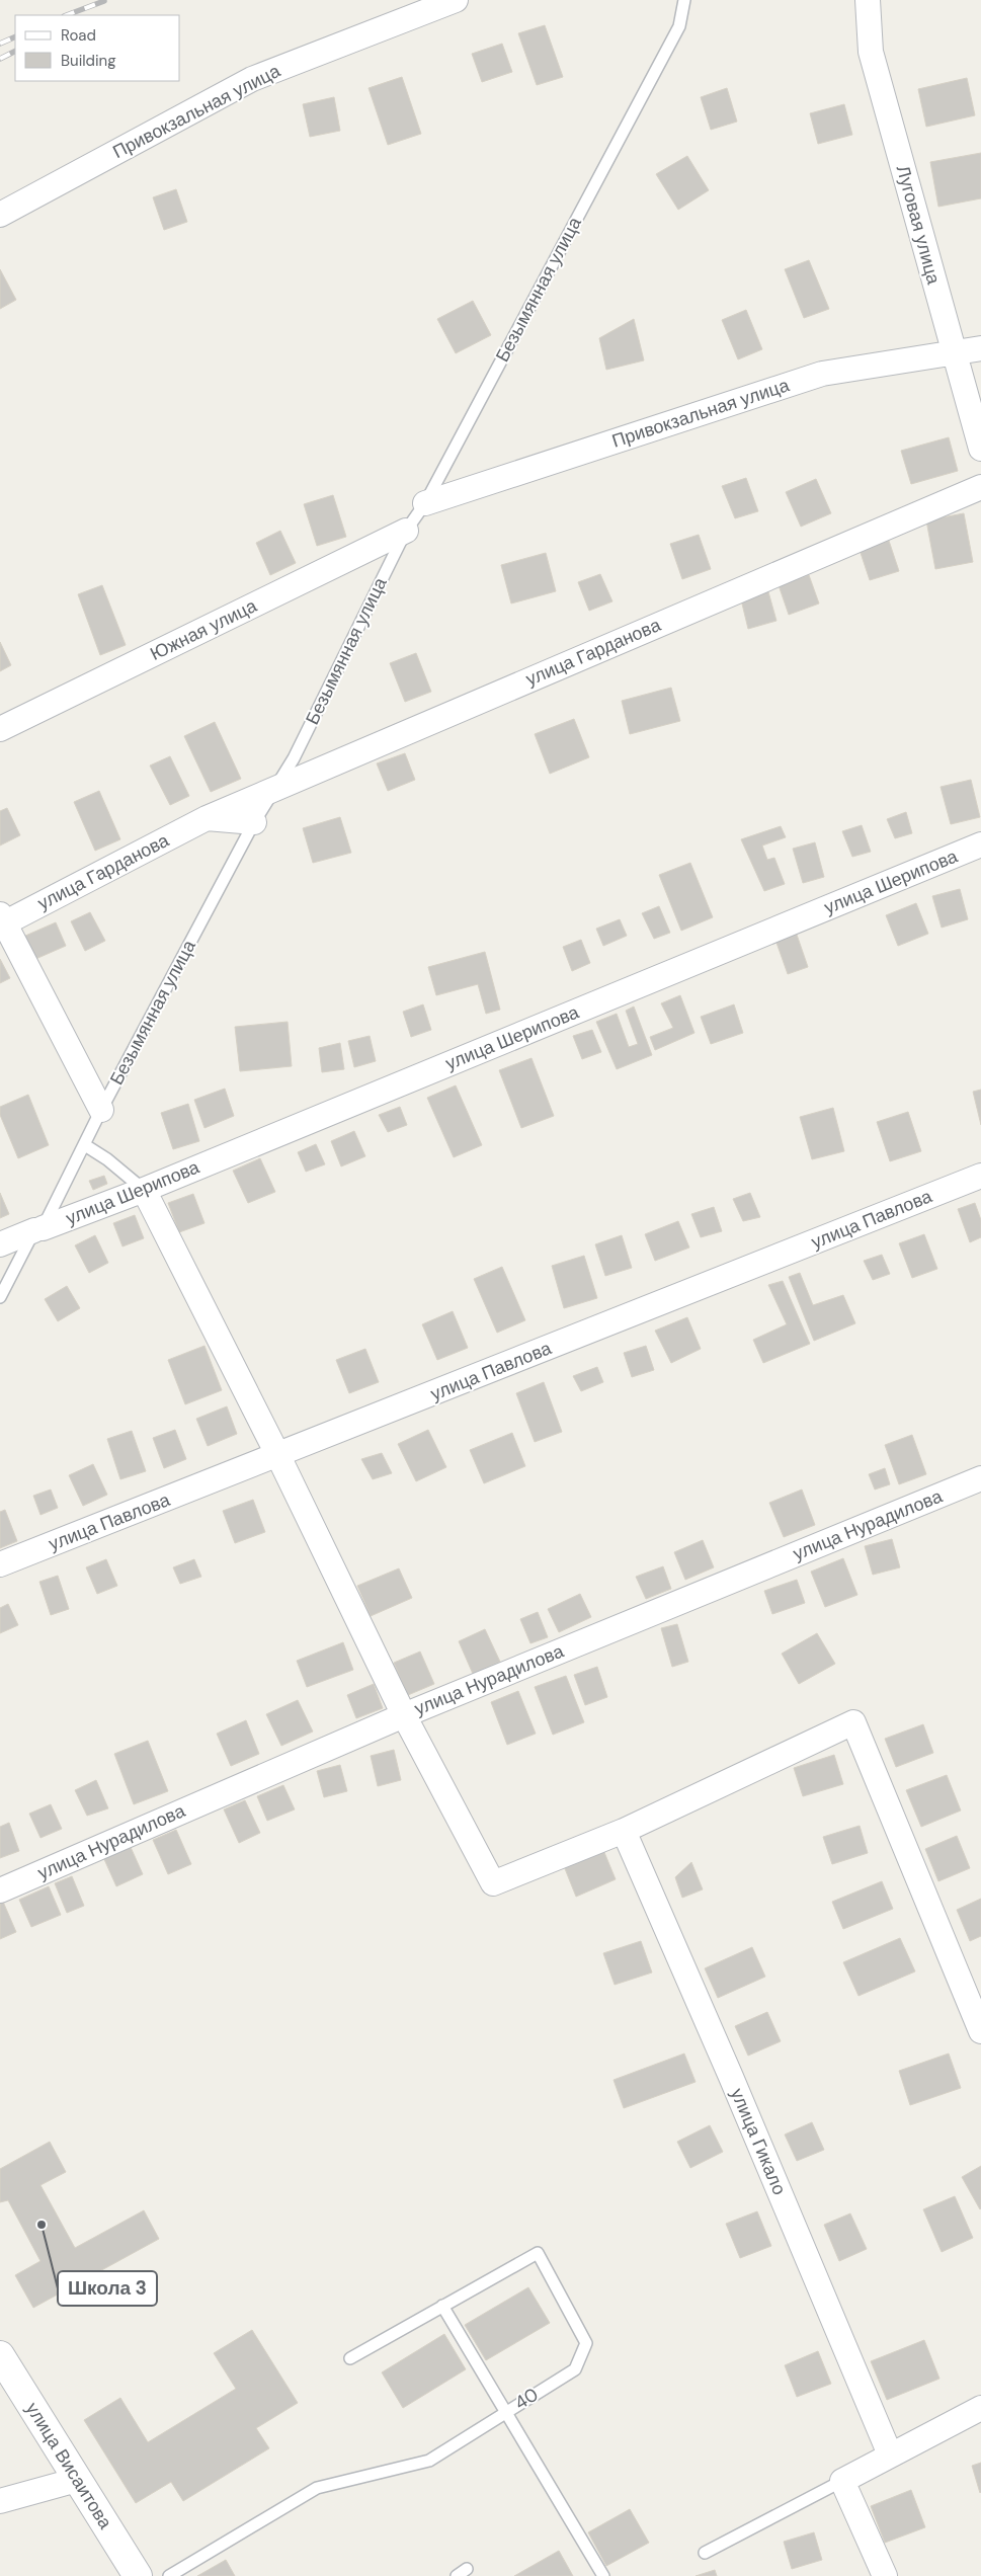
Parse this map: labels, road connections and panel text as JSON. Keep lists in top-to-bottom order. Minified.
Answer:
{"streets":{"street":["Привокзальная улица","Луговая улица","Южная улица","улица Гарданова","улица Шерипова","улица Павлова","улица Нурадилова","улица Гикало","улица Висаитова"],"lane":["Безымянная улица","40"]},"crossings":[["Привокзальная улица","Луговая улица"],["Привокзальная улица","Безымянная улица"],["Безымянная улица","Южная улица"],["Безымянная улица","улица Гарданова"],["Безымянная улица","улица Шерипова"]],"places":["Школа 3"],"legend":["Road","Building"]}
